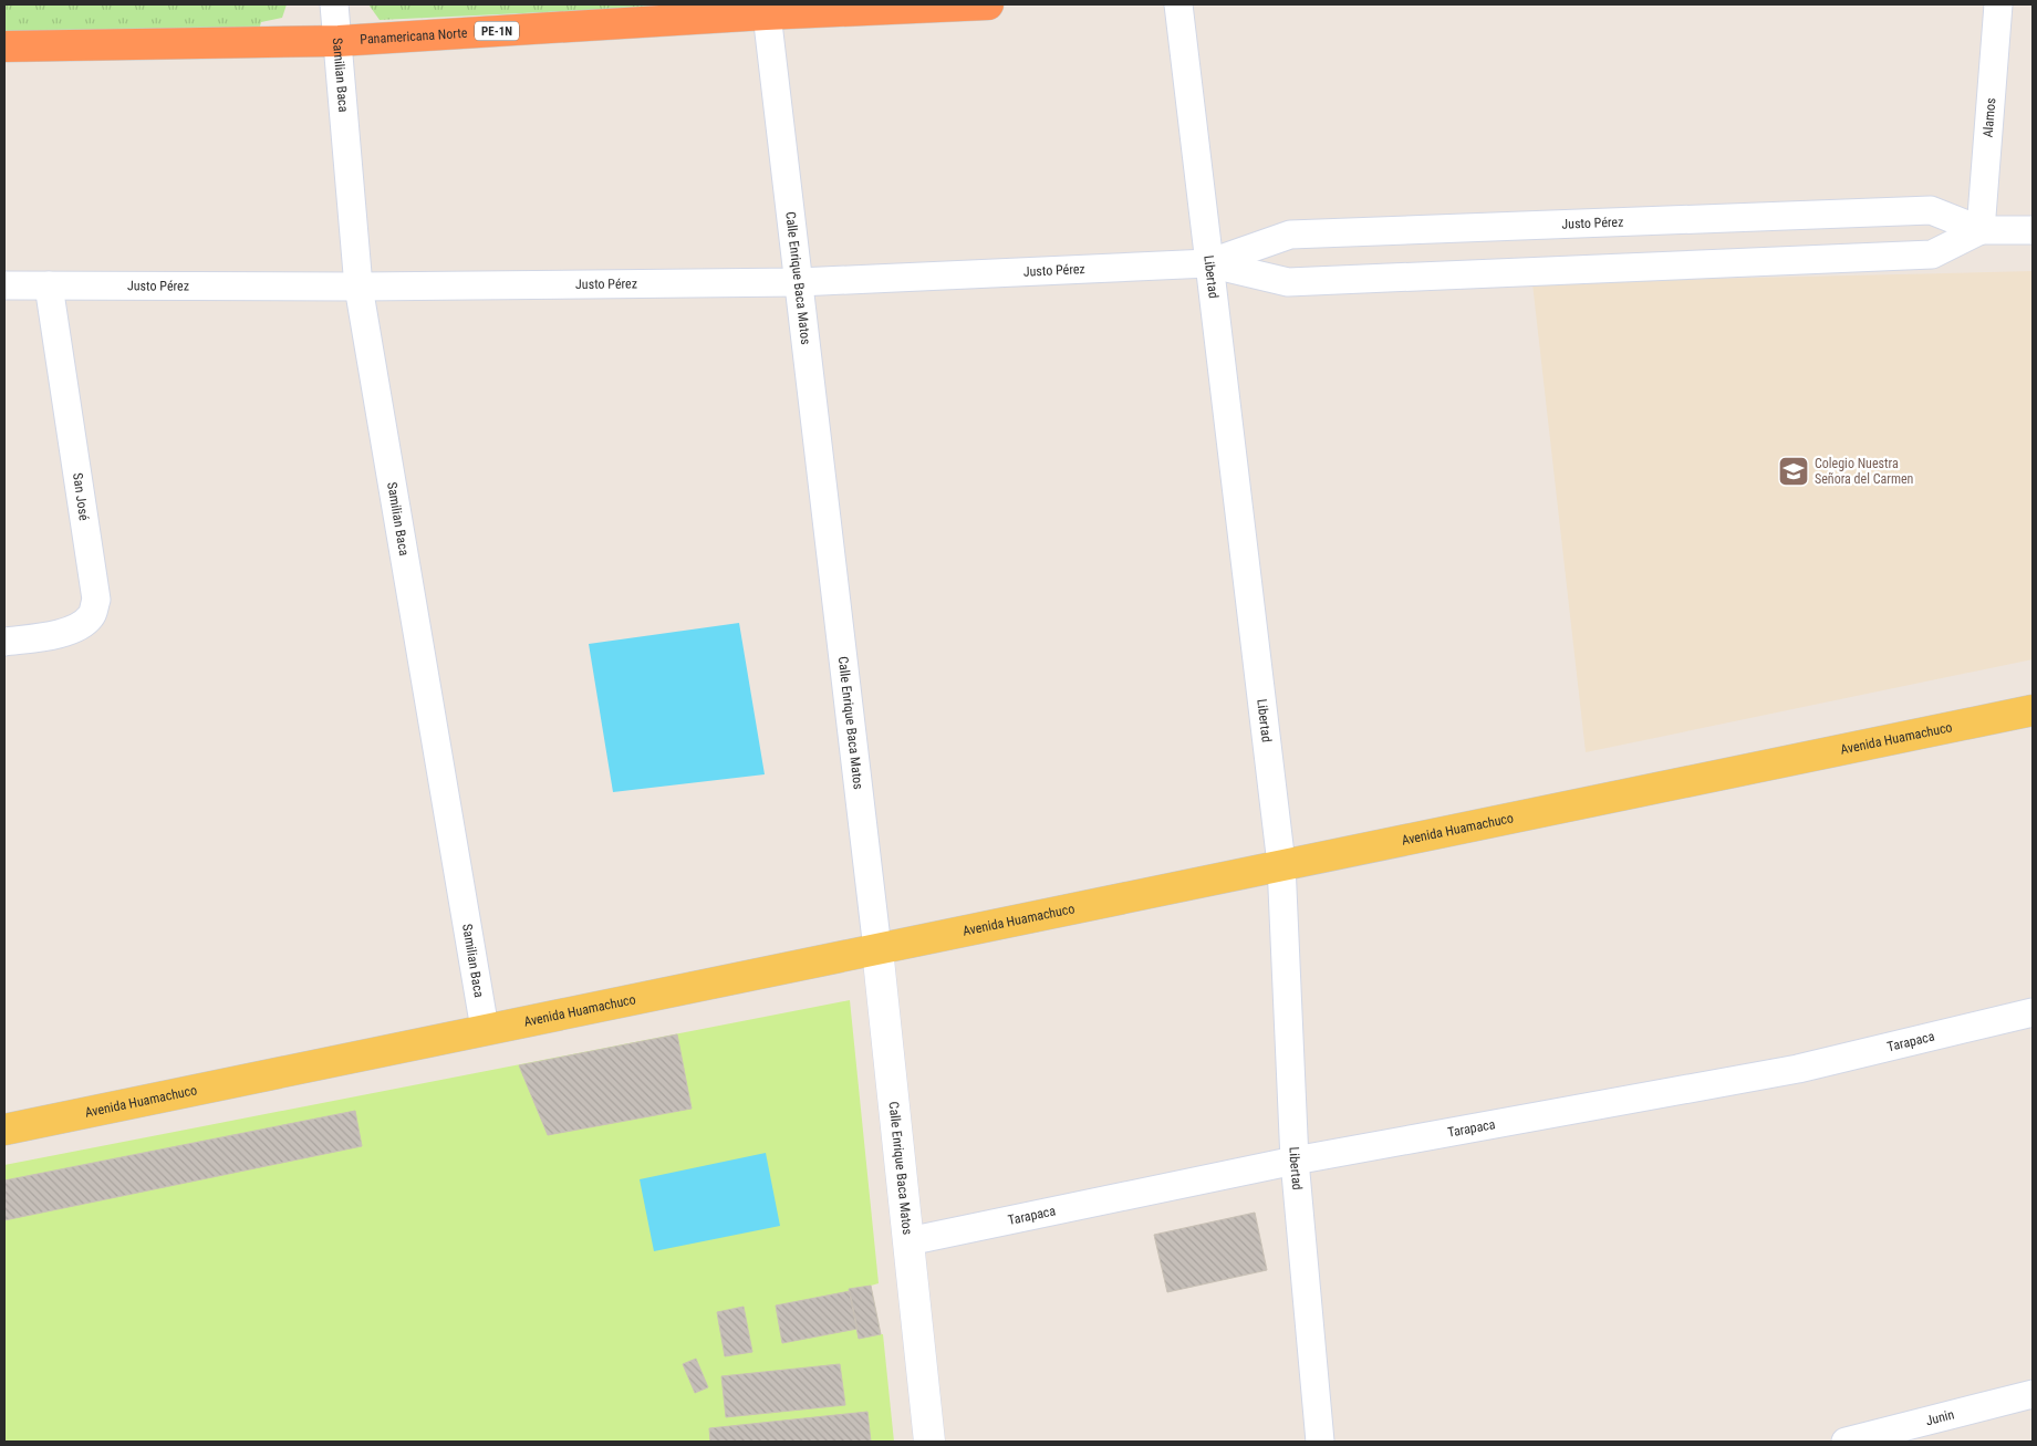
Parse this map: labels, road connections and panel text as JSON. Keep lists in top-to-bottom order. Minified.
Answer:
{"streets":{"highway":["PE-1N","Panamericana Norte"],"main road":["Avenida Huamachuco"],"street":["Samilian Baca","Alamos","Justo Pérez","Libertad","Calle Enrique Baca Matos","San José","Tarapaca","Junin"]},"crossings":[["Panamericana Norte","Samilian Baca"],["Panamericana Norte","Calle Enrique Baca Matos"],["Samilian Baca","Justo Pérez"],["Samilian Baca","Avenida Huamachuco"],["Alamos","Justo Pérez"],["Justo Pérez","Libertad"],["Justo Pérez","Calle Enrique Baca Matos"],["Justo Pérez","San José"],["Libertad","Avenida Huamachuco"],["Libertad","Tarapaca"],["Calle Enrique Baca Matos","Avenida Huamachuco"],["Calle Enrique Baca Matos","Tarapaca"]],"places":{"school or university":["Colegio Nuestra Señora del Carmen"]}}
